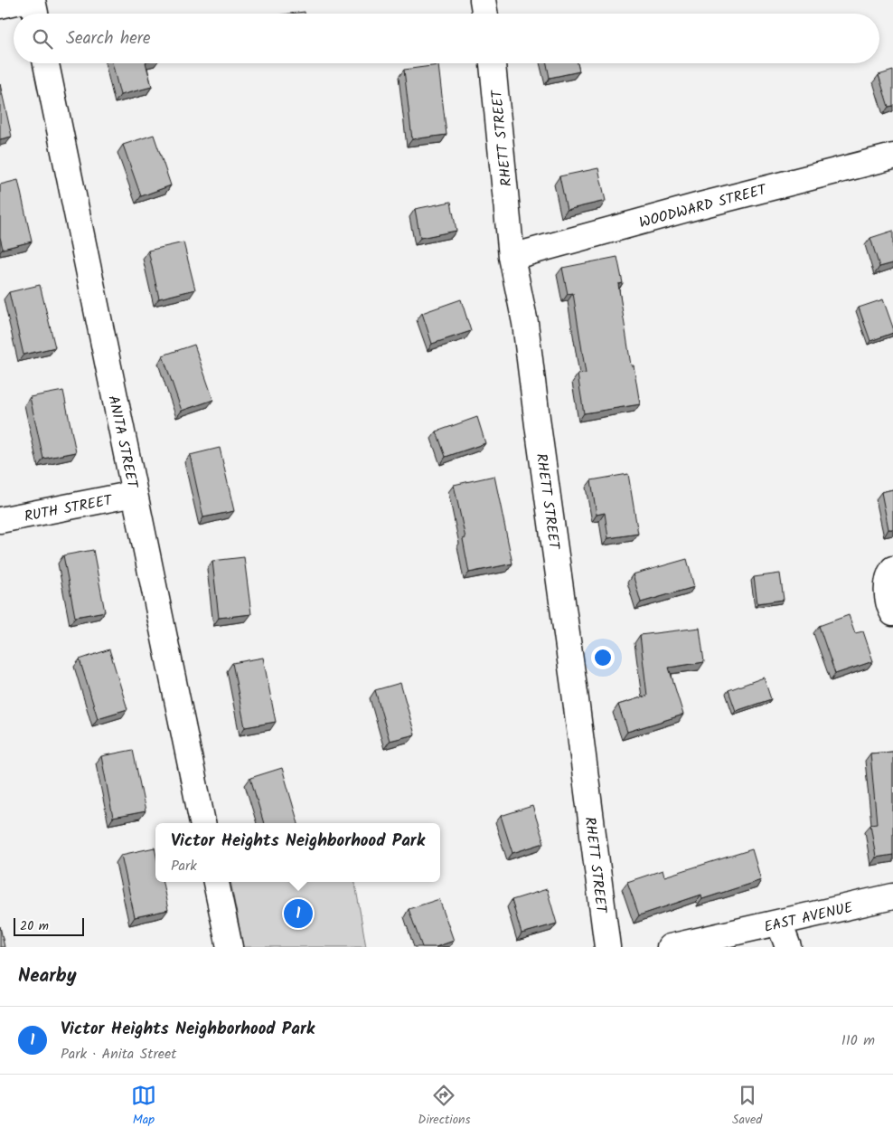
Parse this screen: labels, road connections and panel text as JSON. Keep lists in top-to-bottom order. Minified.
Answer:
{"streets":{"street":["RHETT STREET","WOODWARD STREET","ANITA STREET","RUTH STREET","EAST AVENUE"]},"crossings":[["RHETT STREET","WOODWARD STREET"],["ANITA STREET","RUTH STREET"]],"scale_bar":"20 m","page":{"search":"Search here","popup":["Victor Heights Neighborhood Park","Park"],"pins":"1","scale":"20 m","heading":"Nearby","list":[{"mark":"1","name":"Victor Heights Neighborhood Park","note":"Park · Anita Street","value":"110 m"}],"nav":["Map","Directions","Saved"]}}
